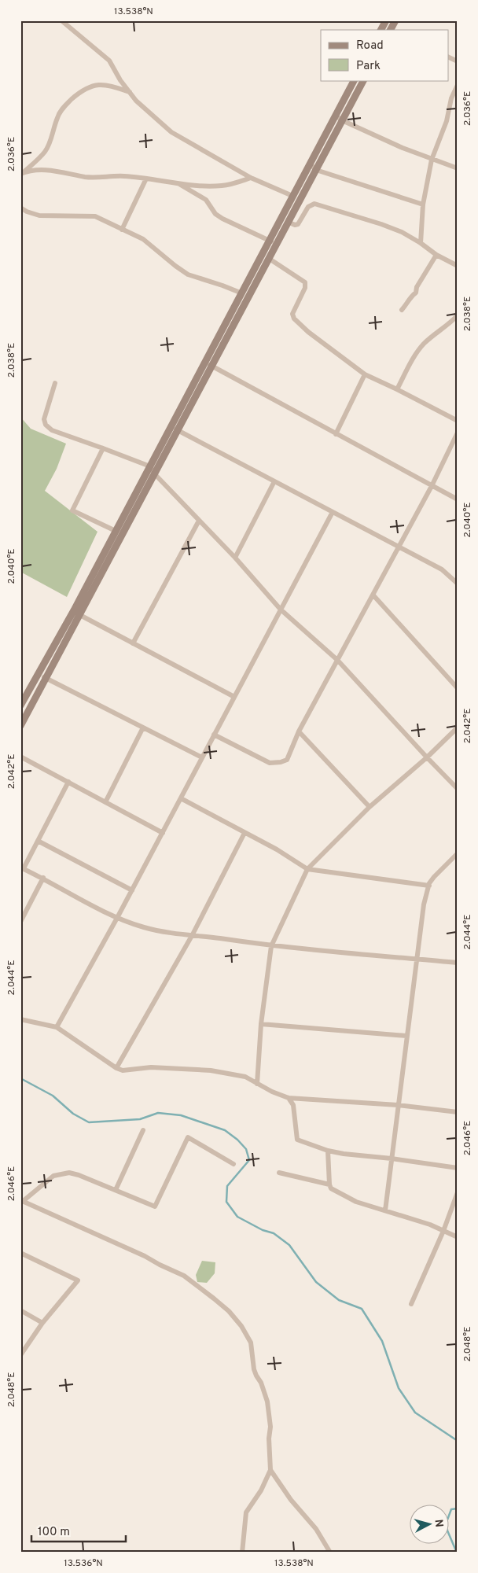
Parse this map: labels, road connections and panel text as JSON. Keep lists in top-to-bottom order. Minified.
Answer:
{"legend":["Road","Park"],"scale_bar":"100 m","north":"right","coordinates":["13.538°N","2.036°E","2.038°E","2.040°E","2.042°E","2.044°E","2.046°E","2.048°E","13.536°N"]}
